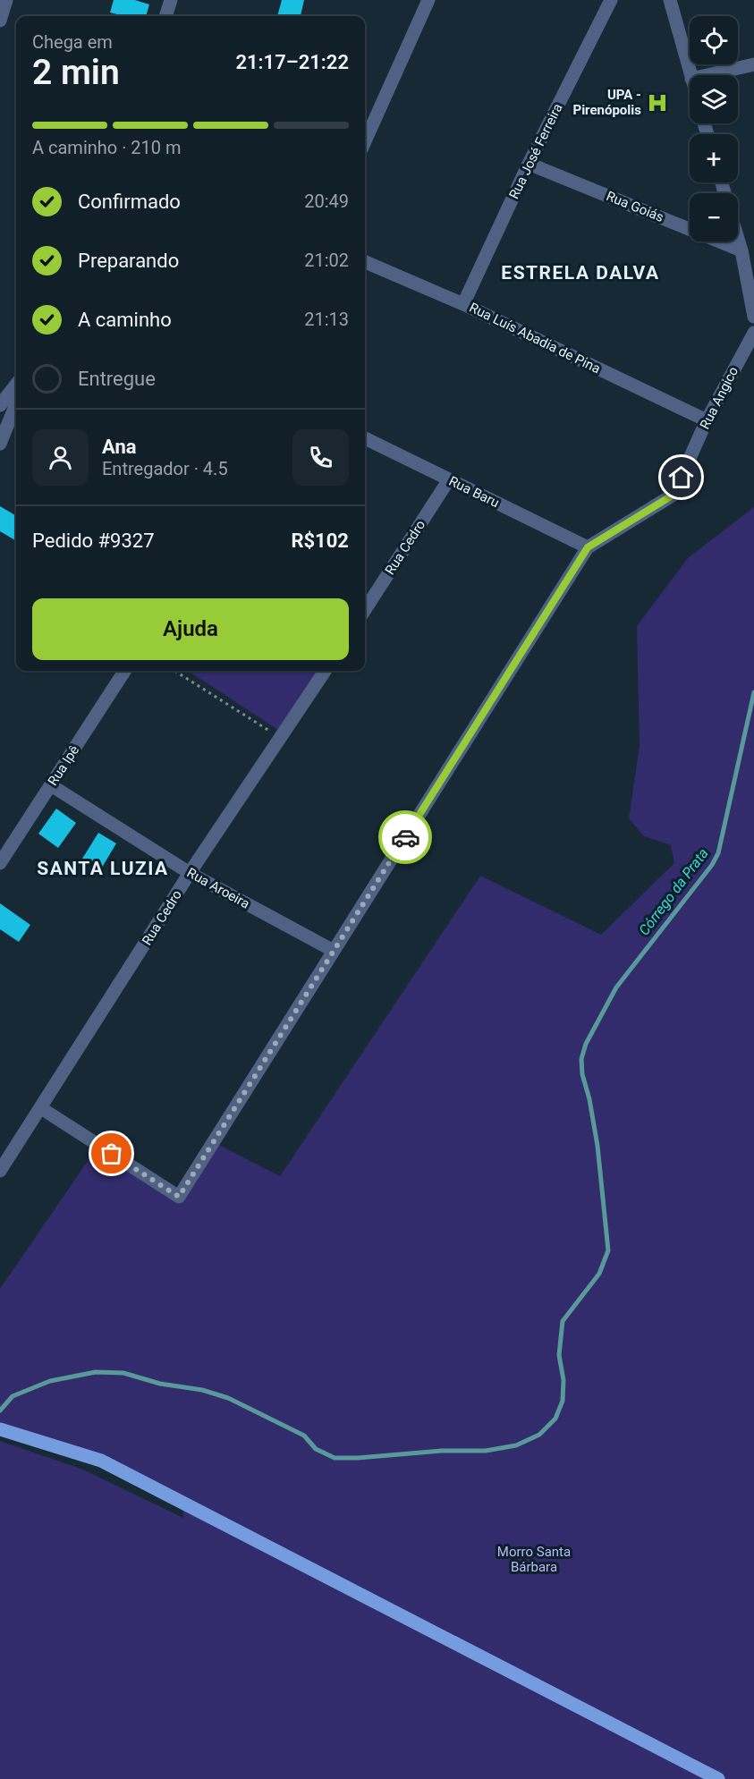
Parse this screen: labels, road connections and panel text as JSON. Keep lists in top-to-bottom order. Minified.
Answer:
{"streets":{"street":["Rua José Ferreira","Rua Goiás","Rua Luís Abadia de Pina","Rua Angico","Rua Baru","Rua Cedro","Rua Ipê","Rua Aroeira"]},"crossings":[["Rua José Ferreira","Rua Goiás"],["Rua José Ferreira","Rua Luís Abadia de Pina"],["Rua Luís Abadia de Pina","Rua Angico"],["Rua Angico","Rua Baru"],["Rua Angico","Rua Cedro"],["Rua Angico","Rua Aroeira"],["Rua Baru","Rua Cedro"],["Rua Cedro","Rua Aroeira"],["Rua Ipê","Rua Aroeira"]],"districts":["ESTRELA DALVA","SANTA LUZIA"],"water":["Córrego da Prata"],"parks":["Morro Santa Bárbara"],"places":{"hospital":["UPA - Pirenópolis"]},"page":{"map_buttons":["+","−"],"heading":["2 min","Chega em","21:17–21:22"],"panel":["Ana","Entregador · 4.5","Pedido #9327","R$102"],"bar":"A caminho · 210 m","list":[["Confirmado","20:49"],["Preparando","21:02"],["A caminho","21:13"],"Entregue"],"buttons":"Ajuda"}}
